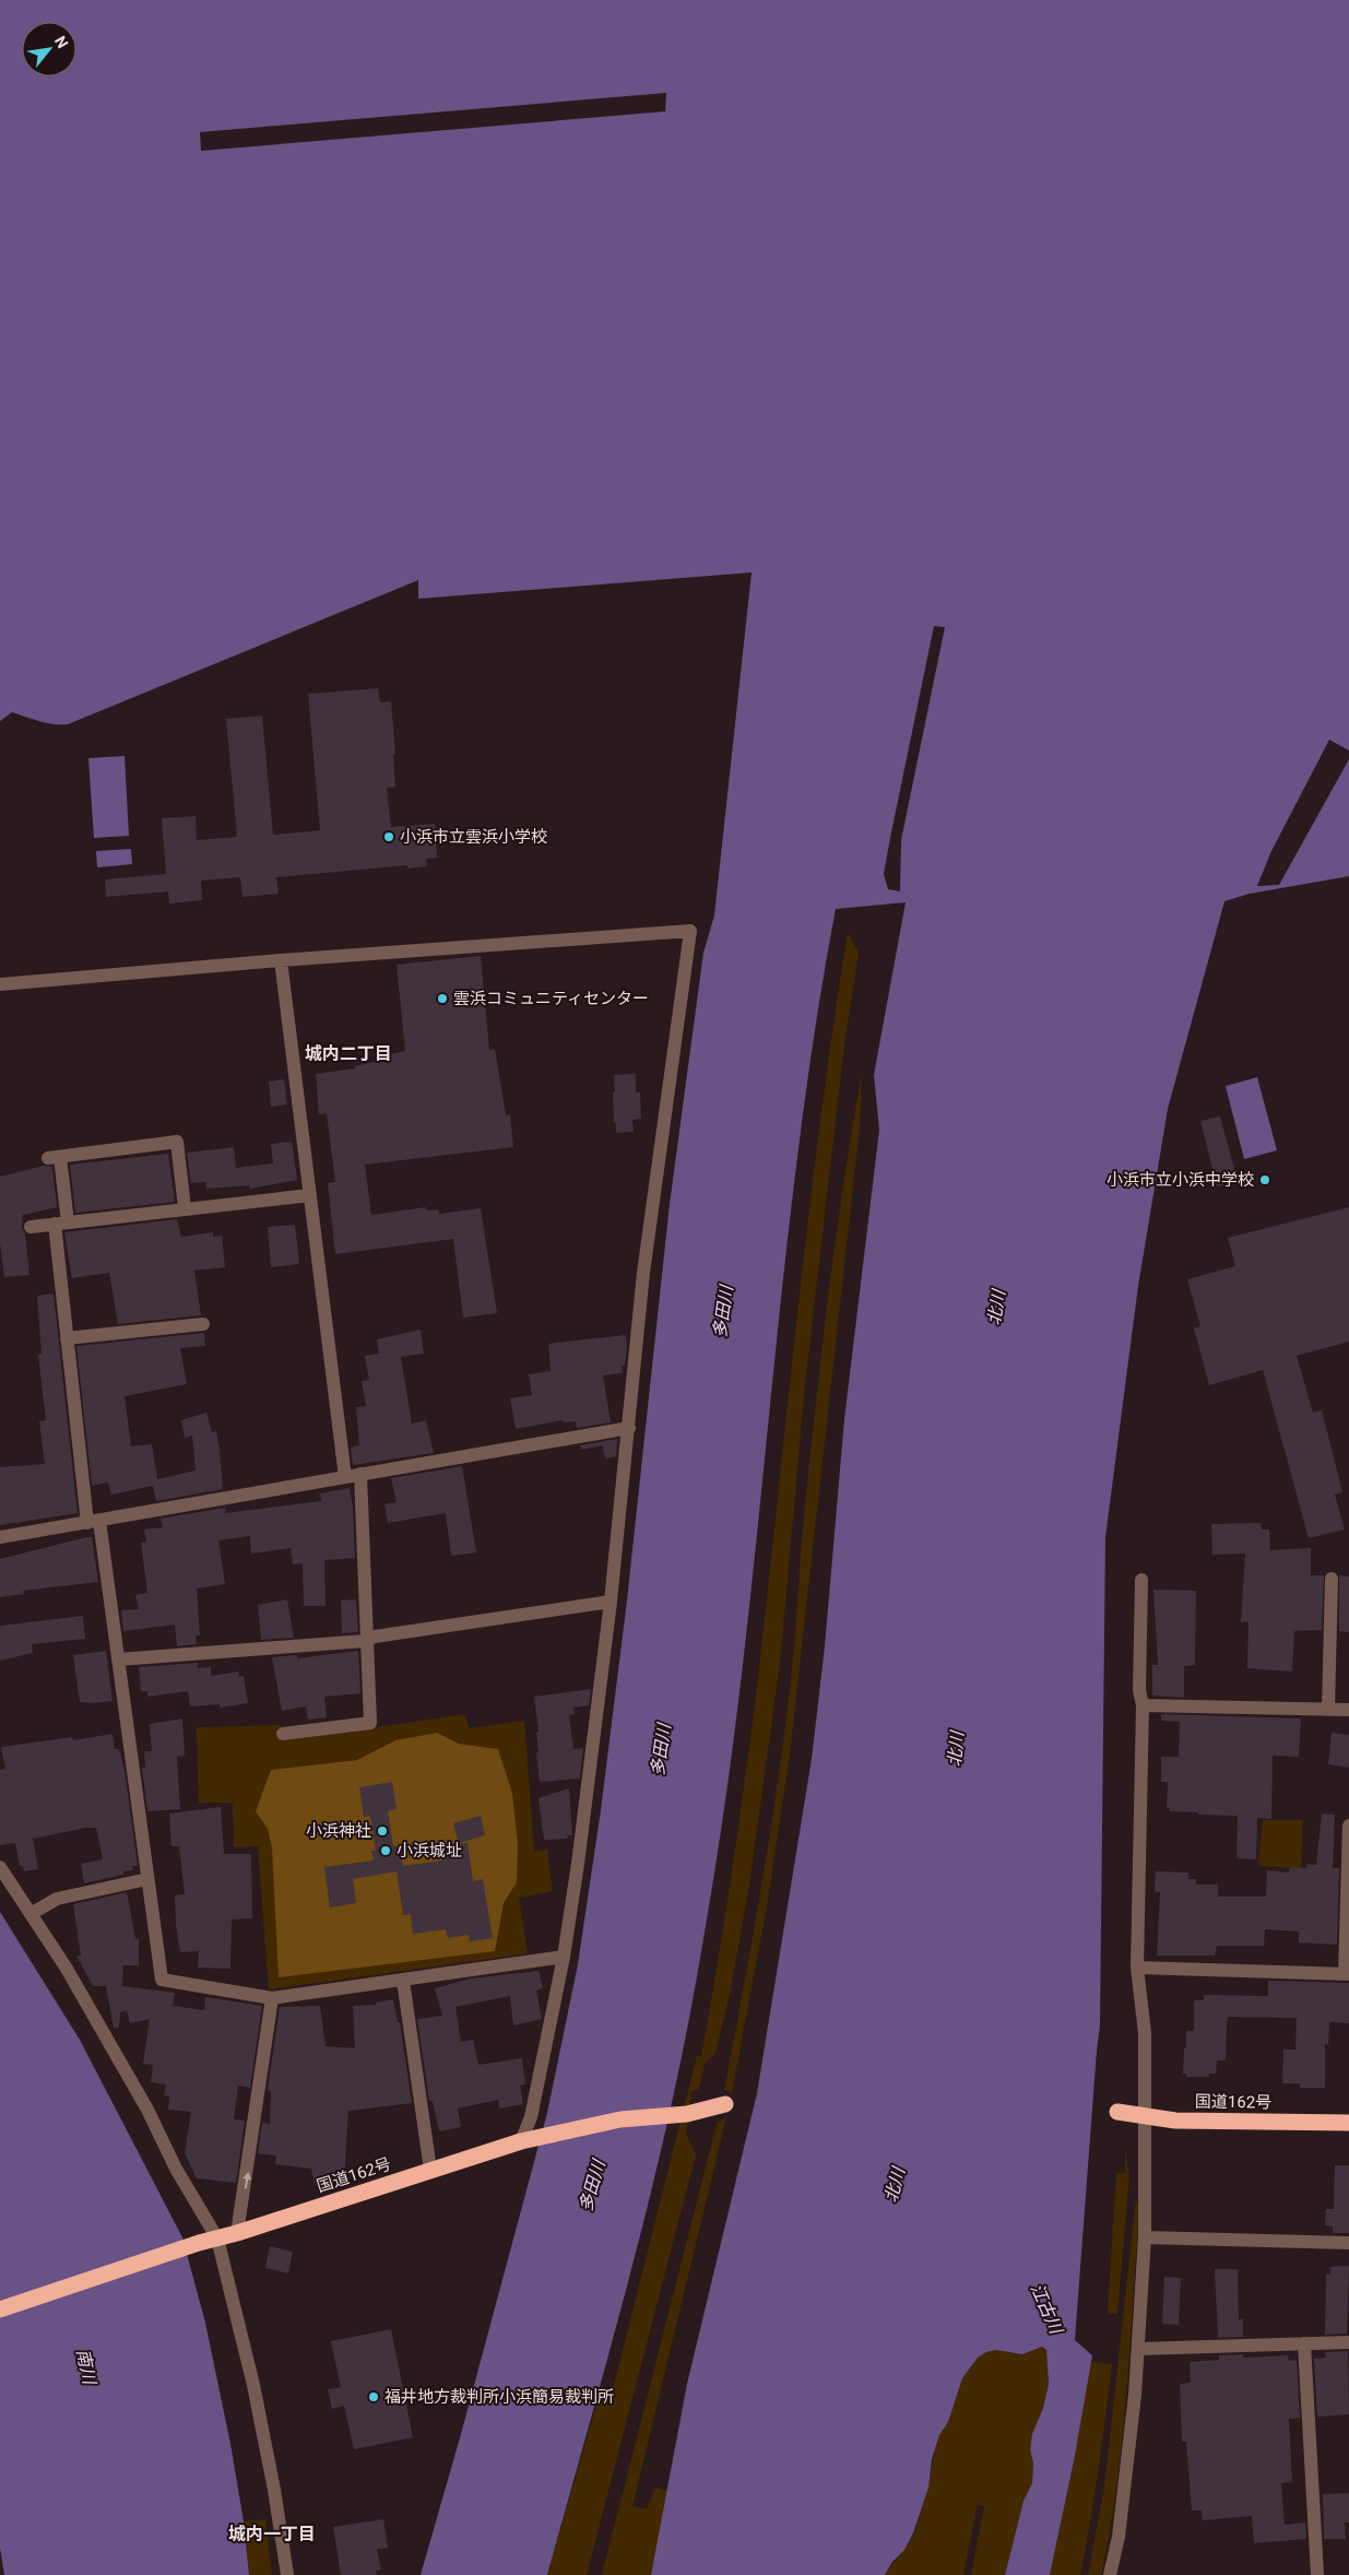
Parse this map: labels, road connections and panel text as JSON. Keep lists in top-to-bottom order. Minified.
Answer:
{"streets":{"highway":["国道162号"]},"districts":["城内二丁目","城内一丁目"],"water":["北川","多田川","江古川","南川"],"places":["小浜市立雲浜小学校","雲浜コミュニティセンター","小浜市立小浜中学校","小浜神社","小浜城址","福井地方裁判所小浜簡易裁判所"],"north":"top right"}
